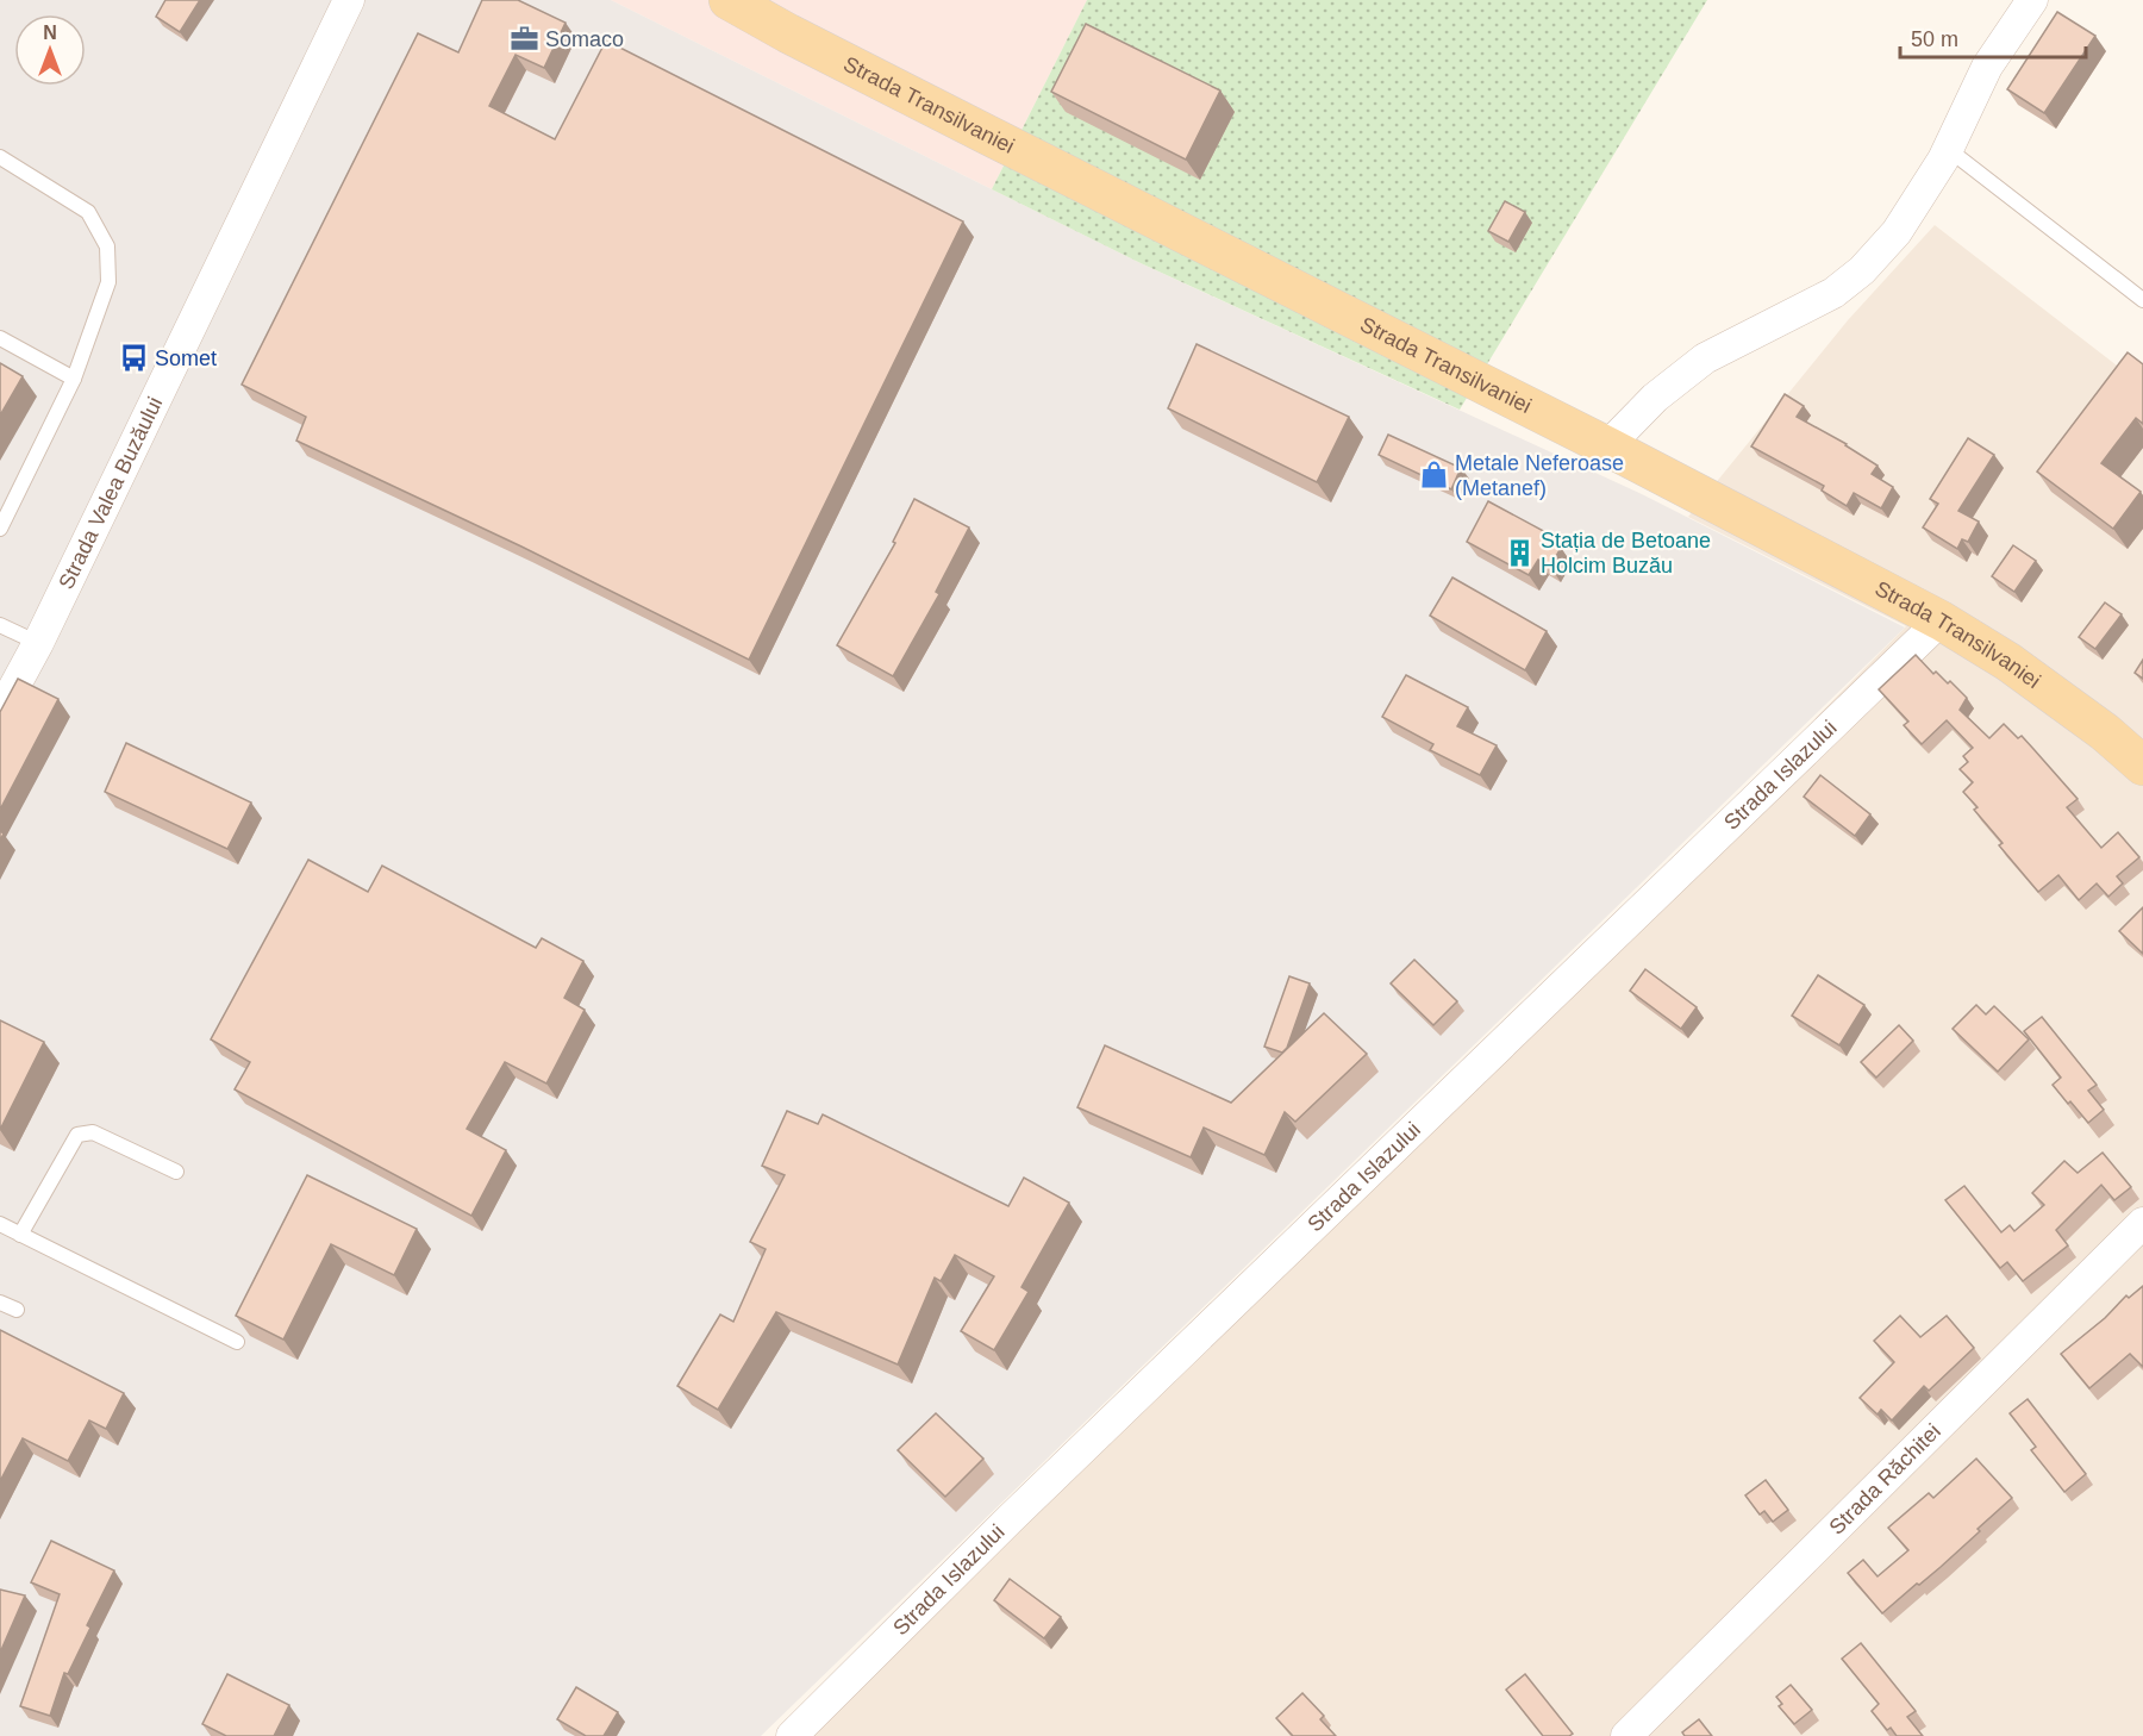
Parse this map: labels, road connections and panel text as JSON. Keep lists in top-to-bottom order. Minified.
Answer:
{"streets":{"main road":["Strada Transilvaniei"],"street":["Strada Valea Buzăului","Strada Islazului","Strada Răchitei"]},"crossings":[["Strada Transilvaniei","Strada Islazului"]],"places":{"office":["Somaco"],"bus stop":["Somet"],"shop":["Metale Neferoase (Metanef)"],"building":["Stația de Betoane Holcim Buzău"]},"scale_bar":"50 m","north":"top"}
